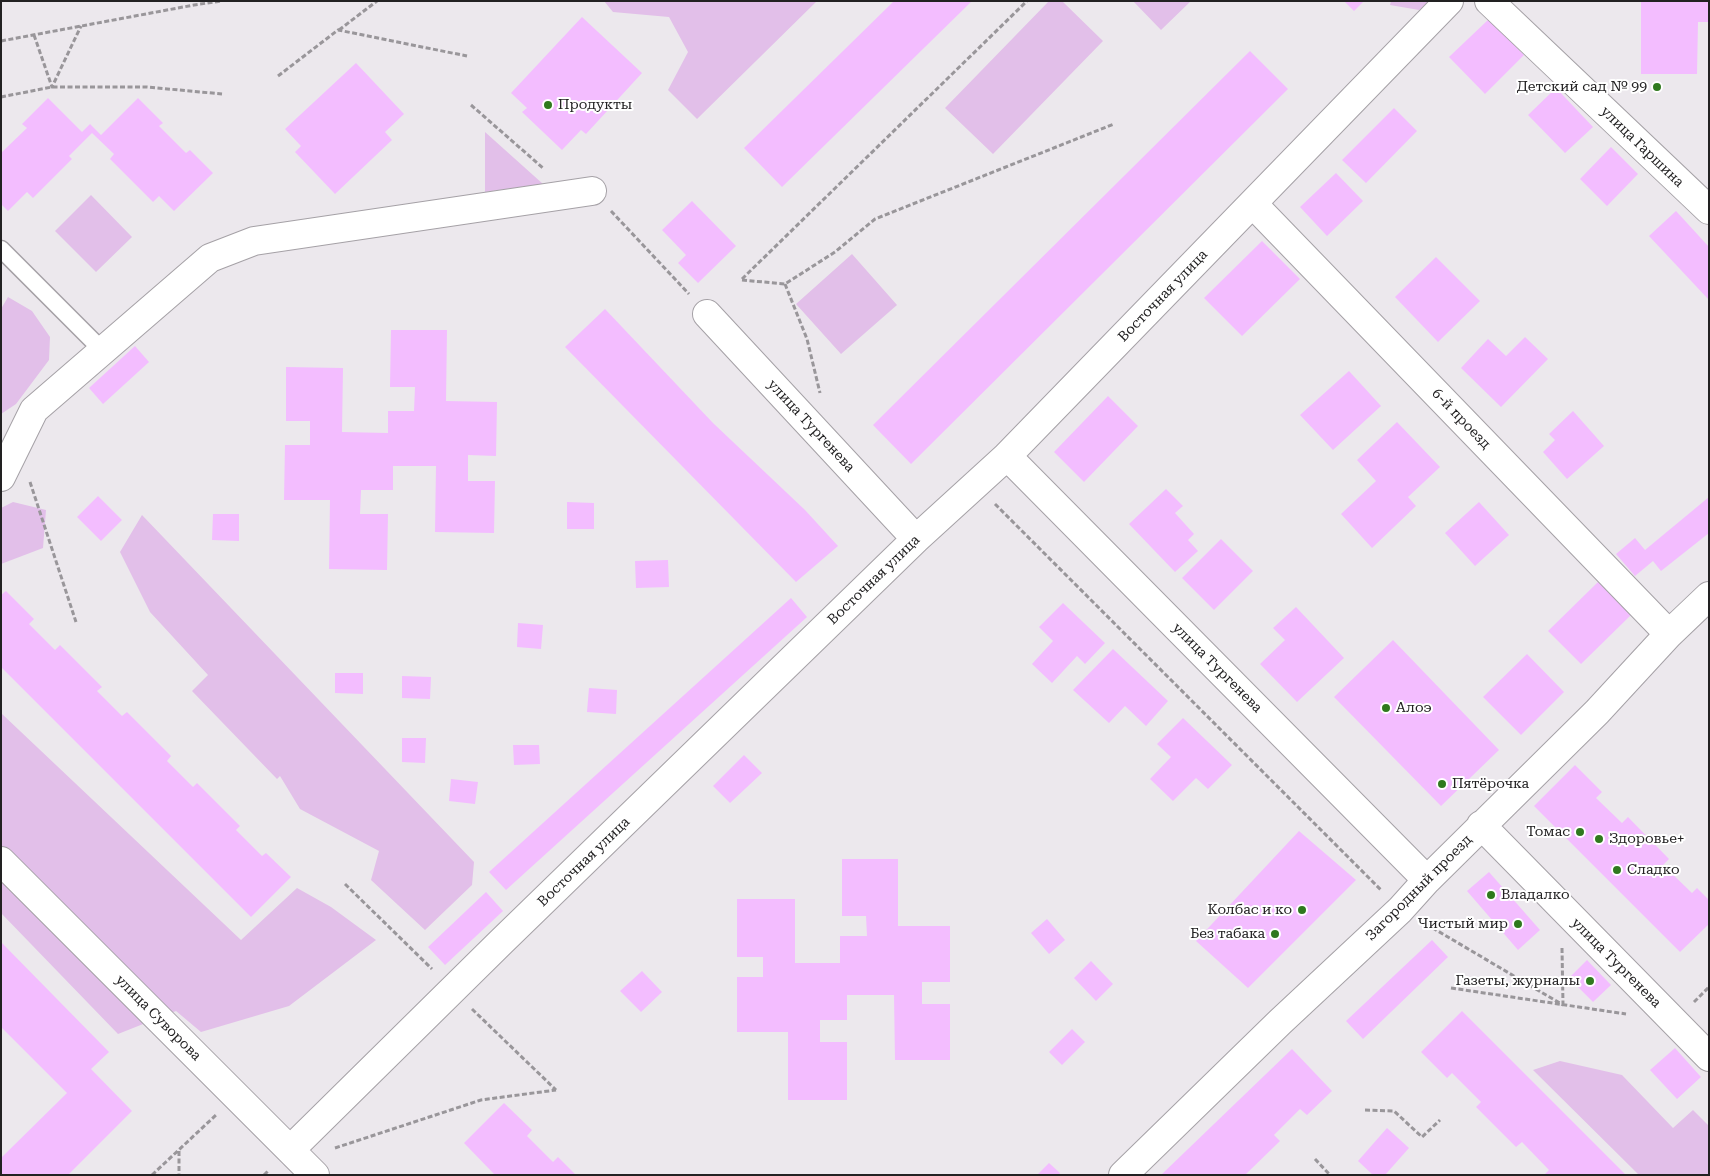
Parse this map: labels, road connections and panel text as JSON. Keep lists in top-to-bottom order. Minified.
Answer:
{"streets":{"street":["улица Гаршина","Восточная улица","6-й проезд","улица Тургенева","Загородный проезд","улица Суворова"]},"crossings":[["Восточная улица","6-й проезд"],["Восточная улица","улица Тургенева"],["Восточная улица","улица Суворова"],["6-й проезд","Загородный проезд"],["улица Тургенева","Загородный проезд"]],"places":["Детский сад № 99","Продукты","Алоэ","Пятёрочка","Томас","Здоровье+","Сладко","Владалко","Колбас и ко","Чистый мир","Без табака","Газеты, журналы"]}
